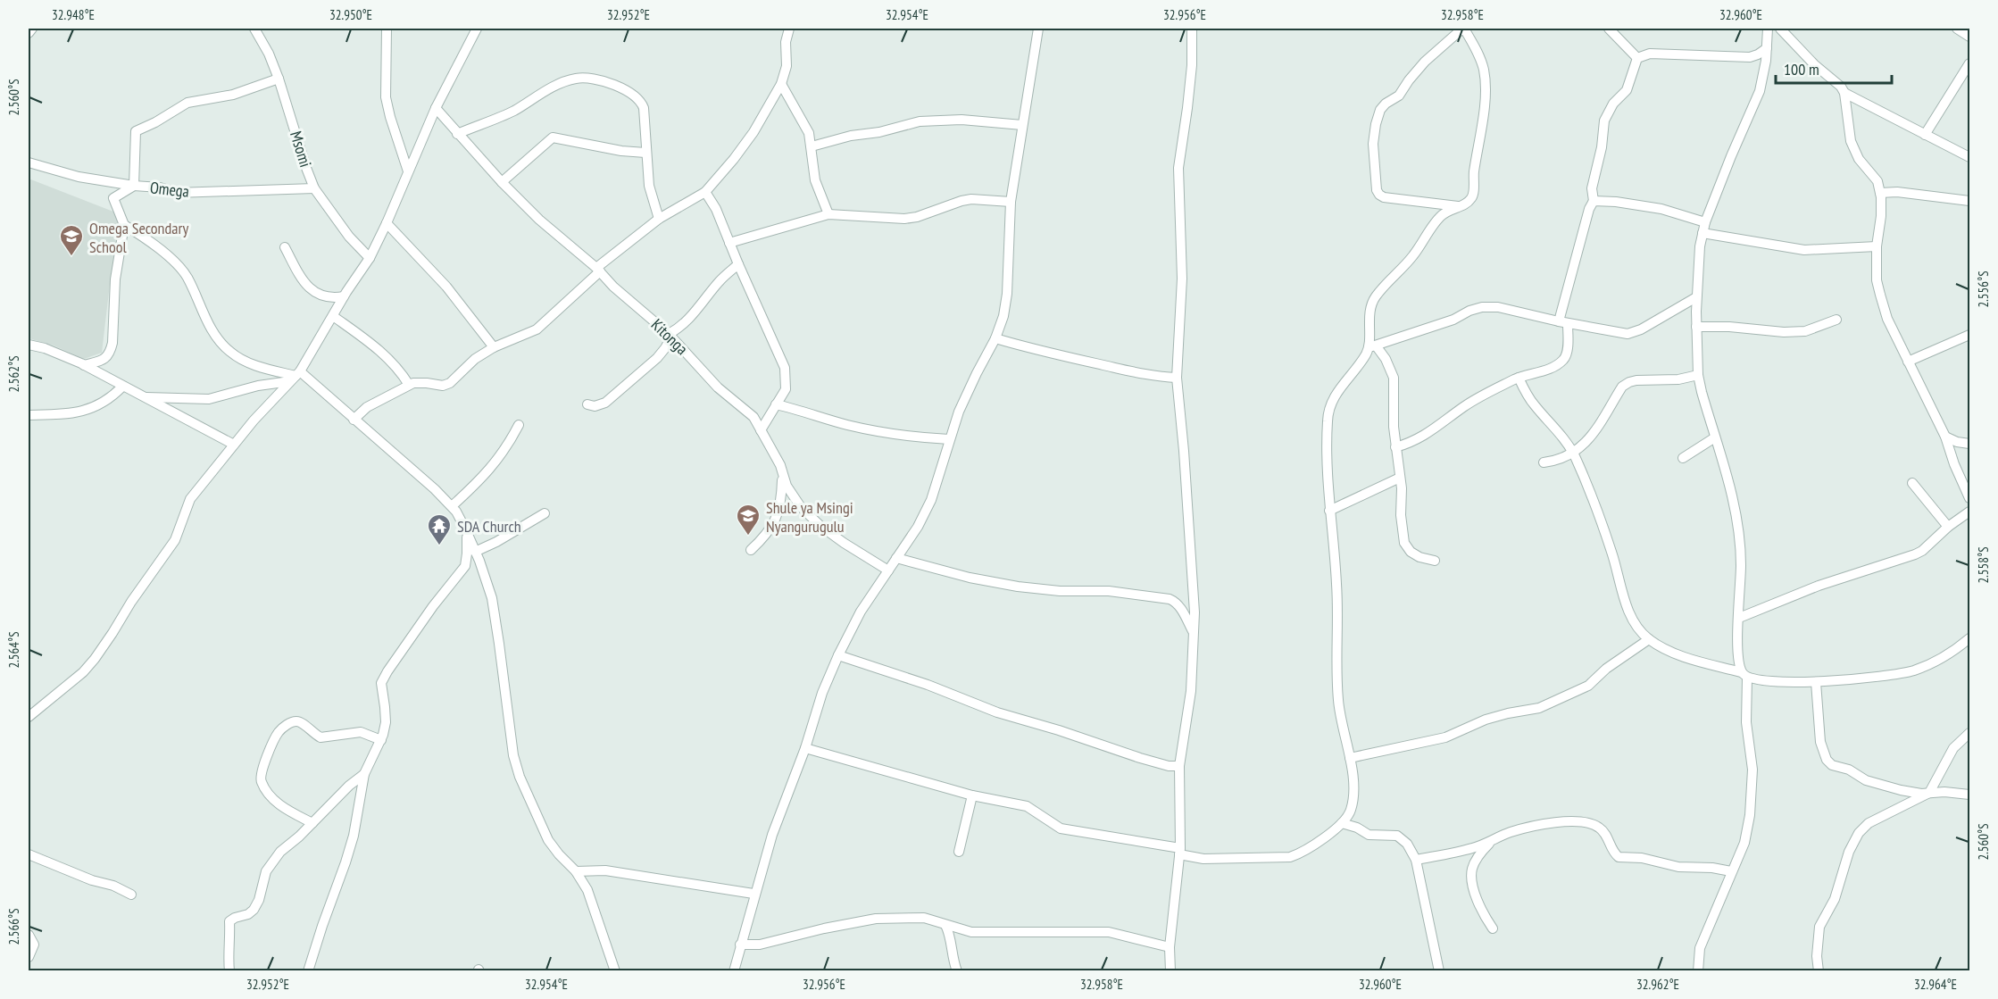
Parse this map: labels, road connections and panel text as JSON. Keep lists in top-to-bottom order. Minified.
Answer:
{"streets":{"street":["Msomi","Omega","Kitonga"]},"crossings":[["Msomi","Omega"]],"places":{"school or university":["Omega Secondary School","Shule ya Msingi Nyangurugulu"],"temple":["SDA Church"]},"scale_bar":"100 m","coordinates":["32.948°E","32.950°E","32.952°E","32.954°E","32.956°E","32.958°E","32.960°E","2.560°S","2.556°S","2.562°S","2.558°S","2.564°S","2.566°S","32.962°E","32.964°E"]}
